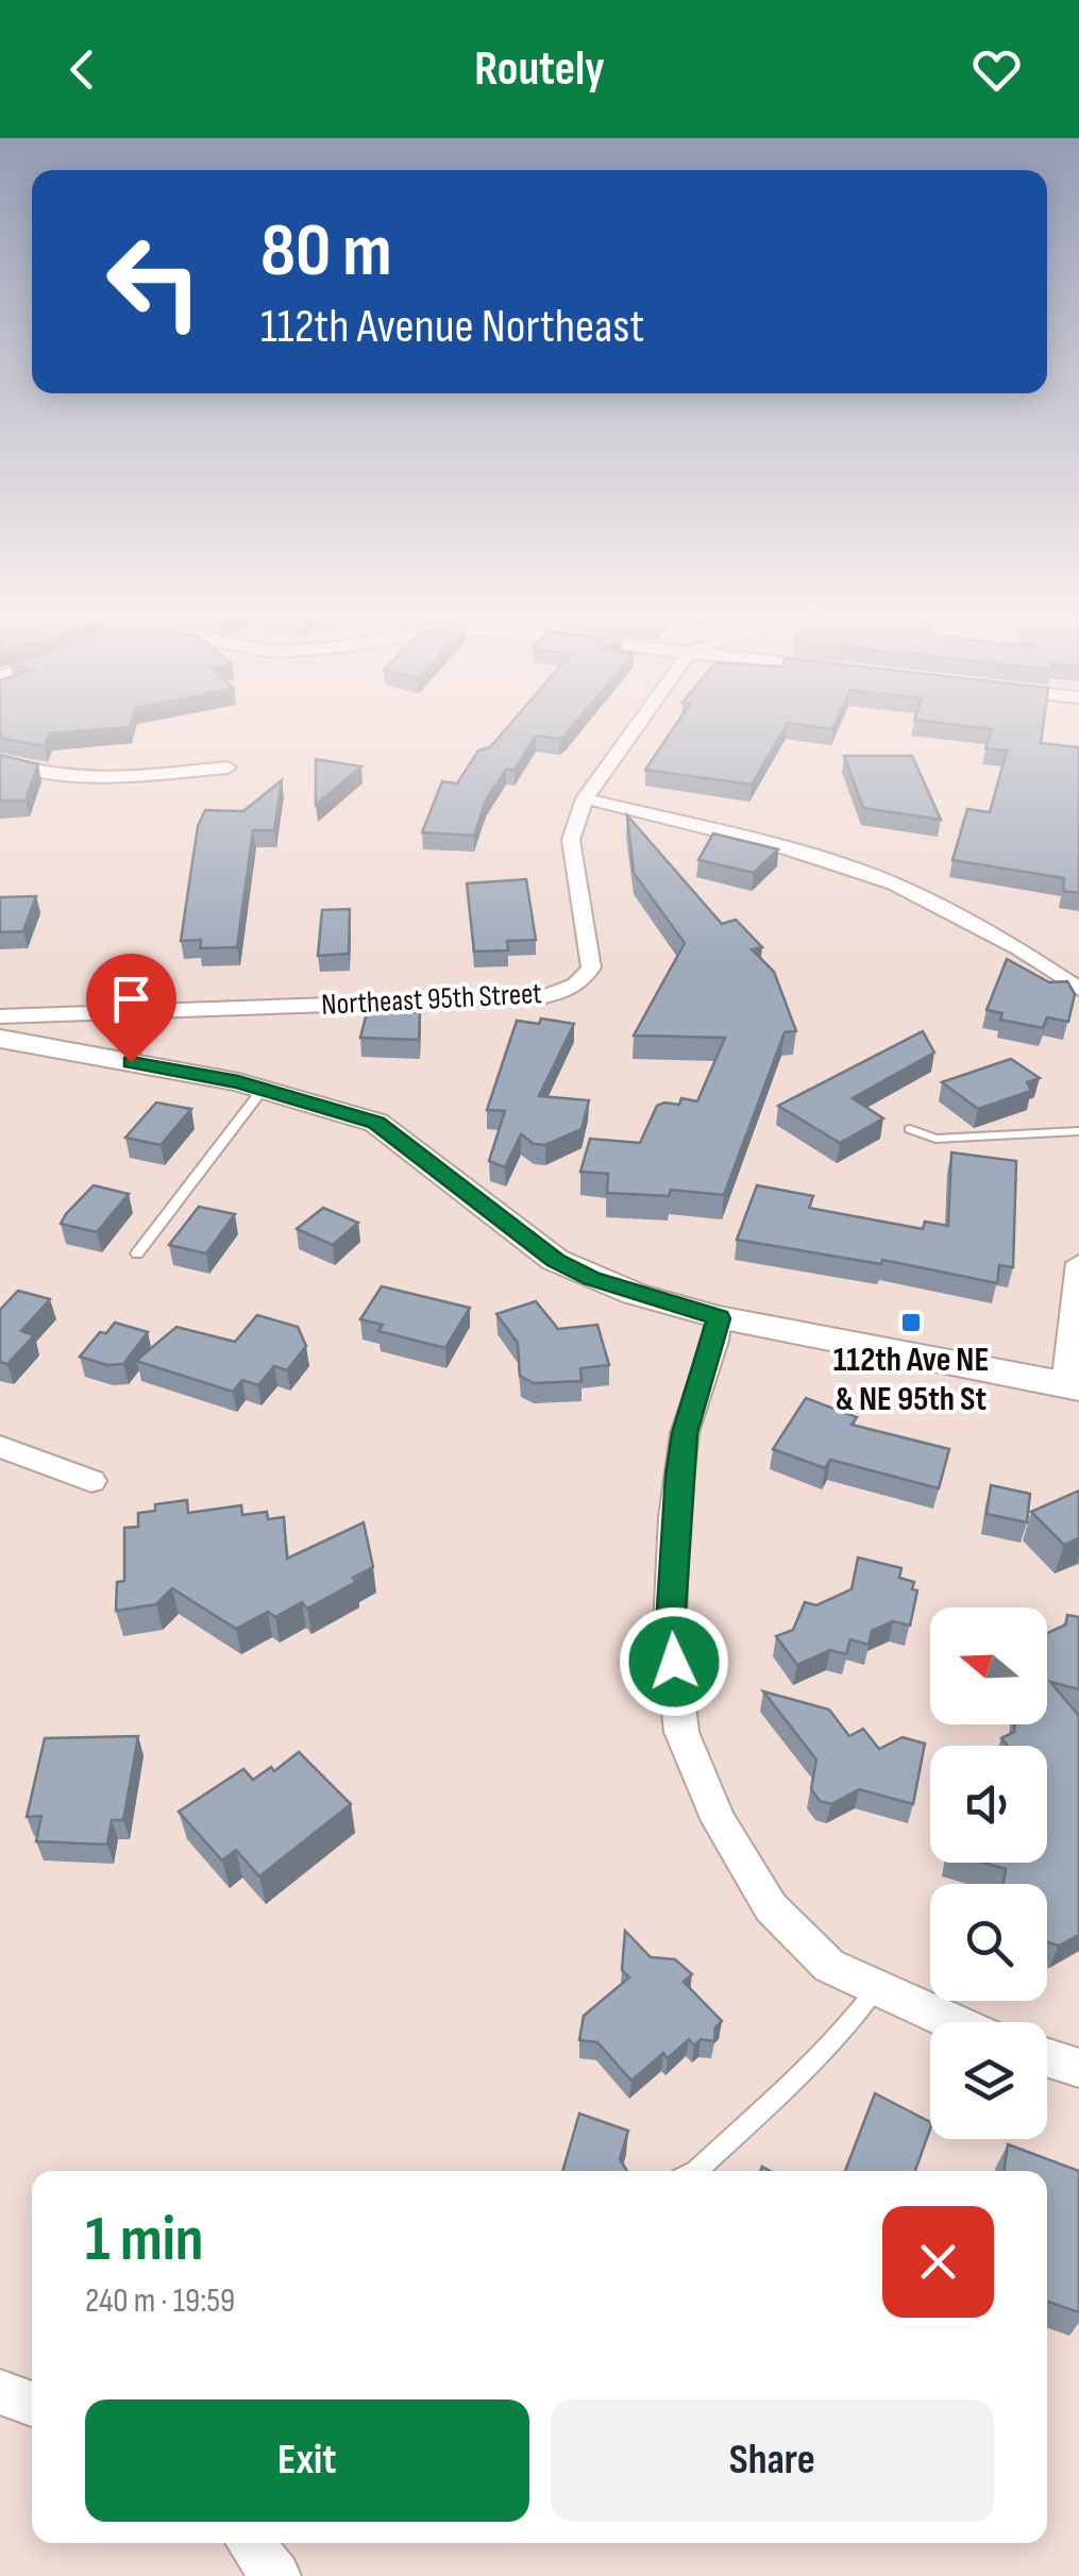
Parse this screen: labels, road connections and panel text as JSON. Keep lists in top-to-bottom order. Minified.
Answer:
{"streets":{"street":["Northeast 95th Street"]},"places":{"transit":["112th Ave NE & NE 95th St"]},"north":"left","page":{"header":"Routely","turn":["80 m","112th Avenue Northeast"],"heading":["1 min","240 m · 19:59"],"buttons":["Exit","Share"]}}
